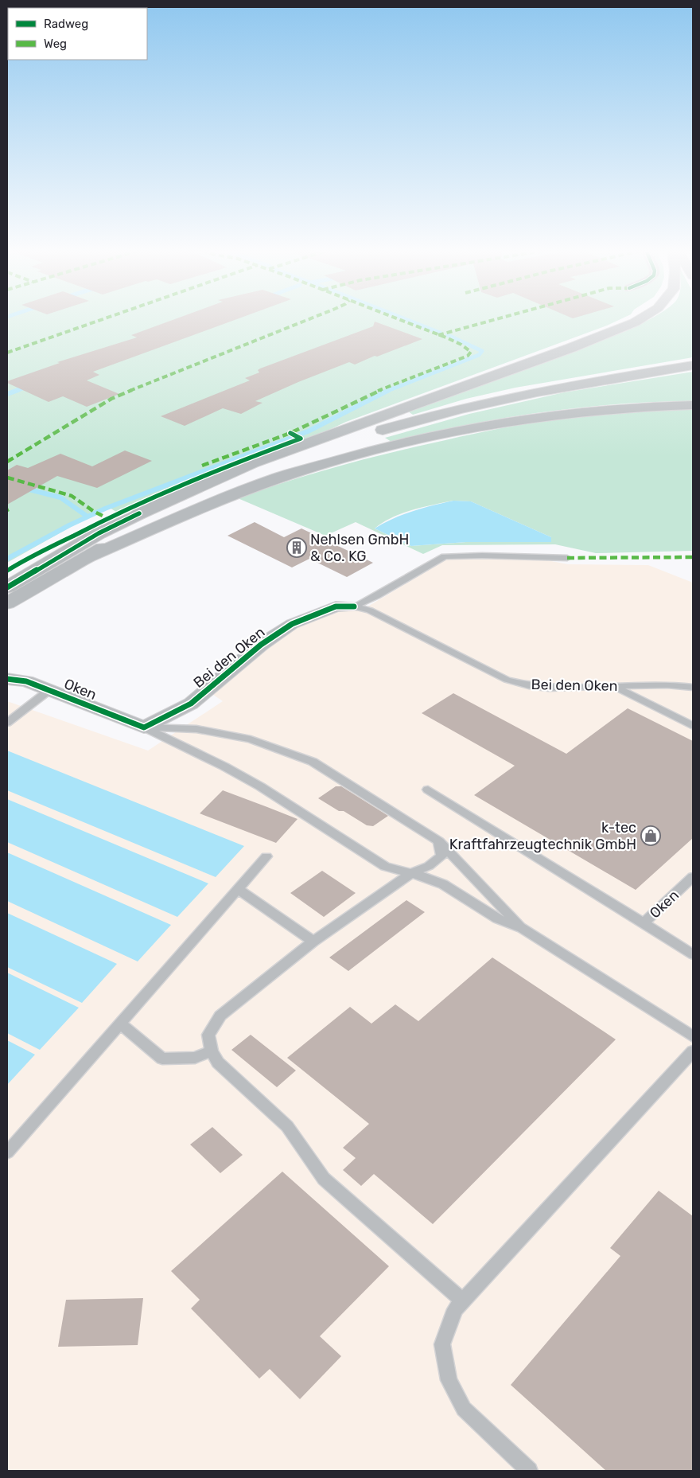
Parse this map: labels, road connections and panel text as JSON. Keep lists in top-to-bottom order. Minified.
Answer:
{"streets":{"street":["Bei den Oken","Oken"]},"crossings":[["Bei den Oken","Oken"]],"places":{"building":["Nehlsen GmbH & Co. KG"],"shop":["k-tec Kraftfahrzeugtechnik GmbH"]},"legend":["Radweg","Weg"]}
